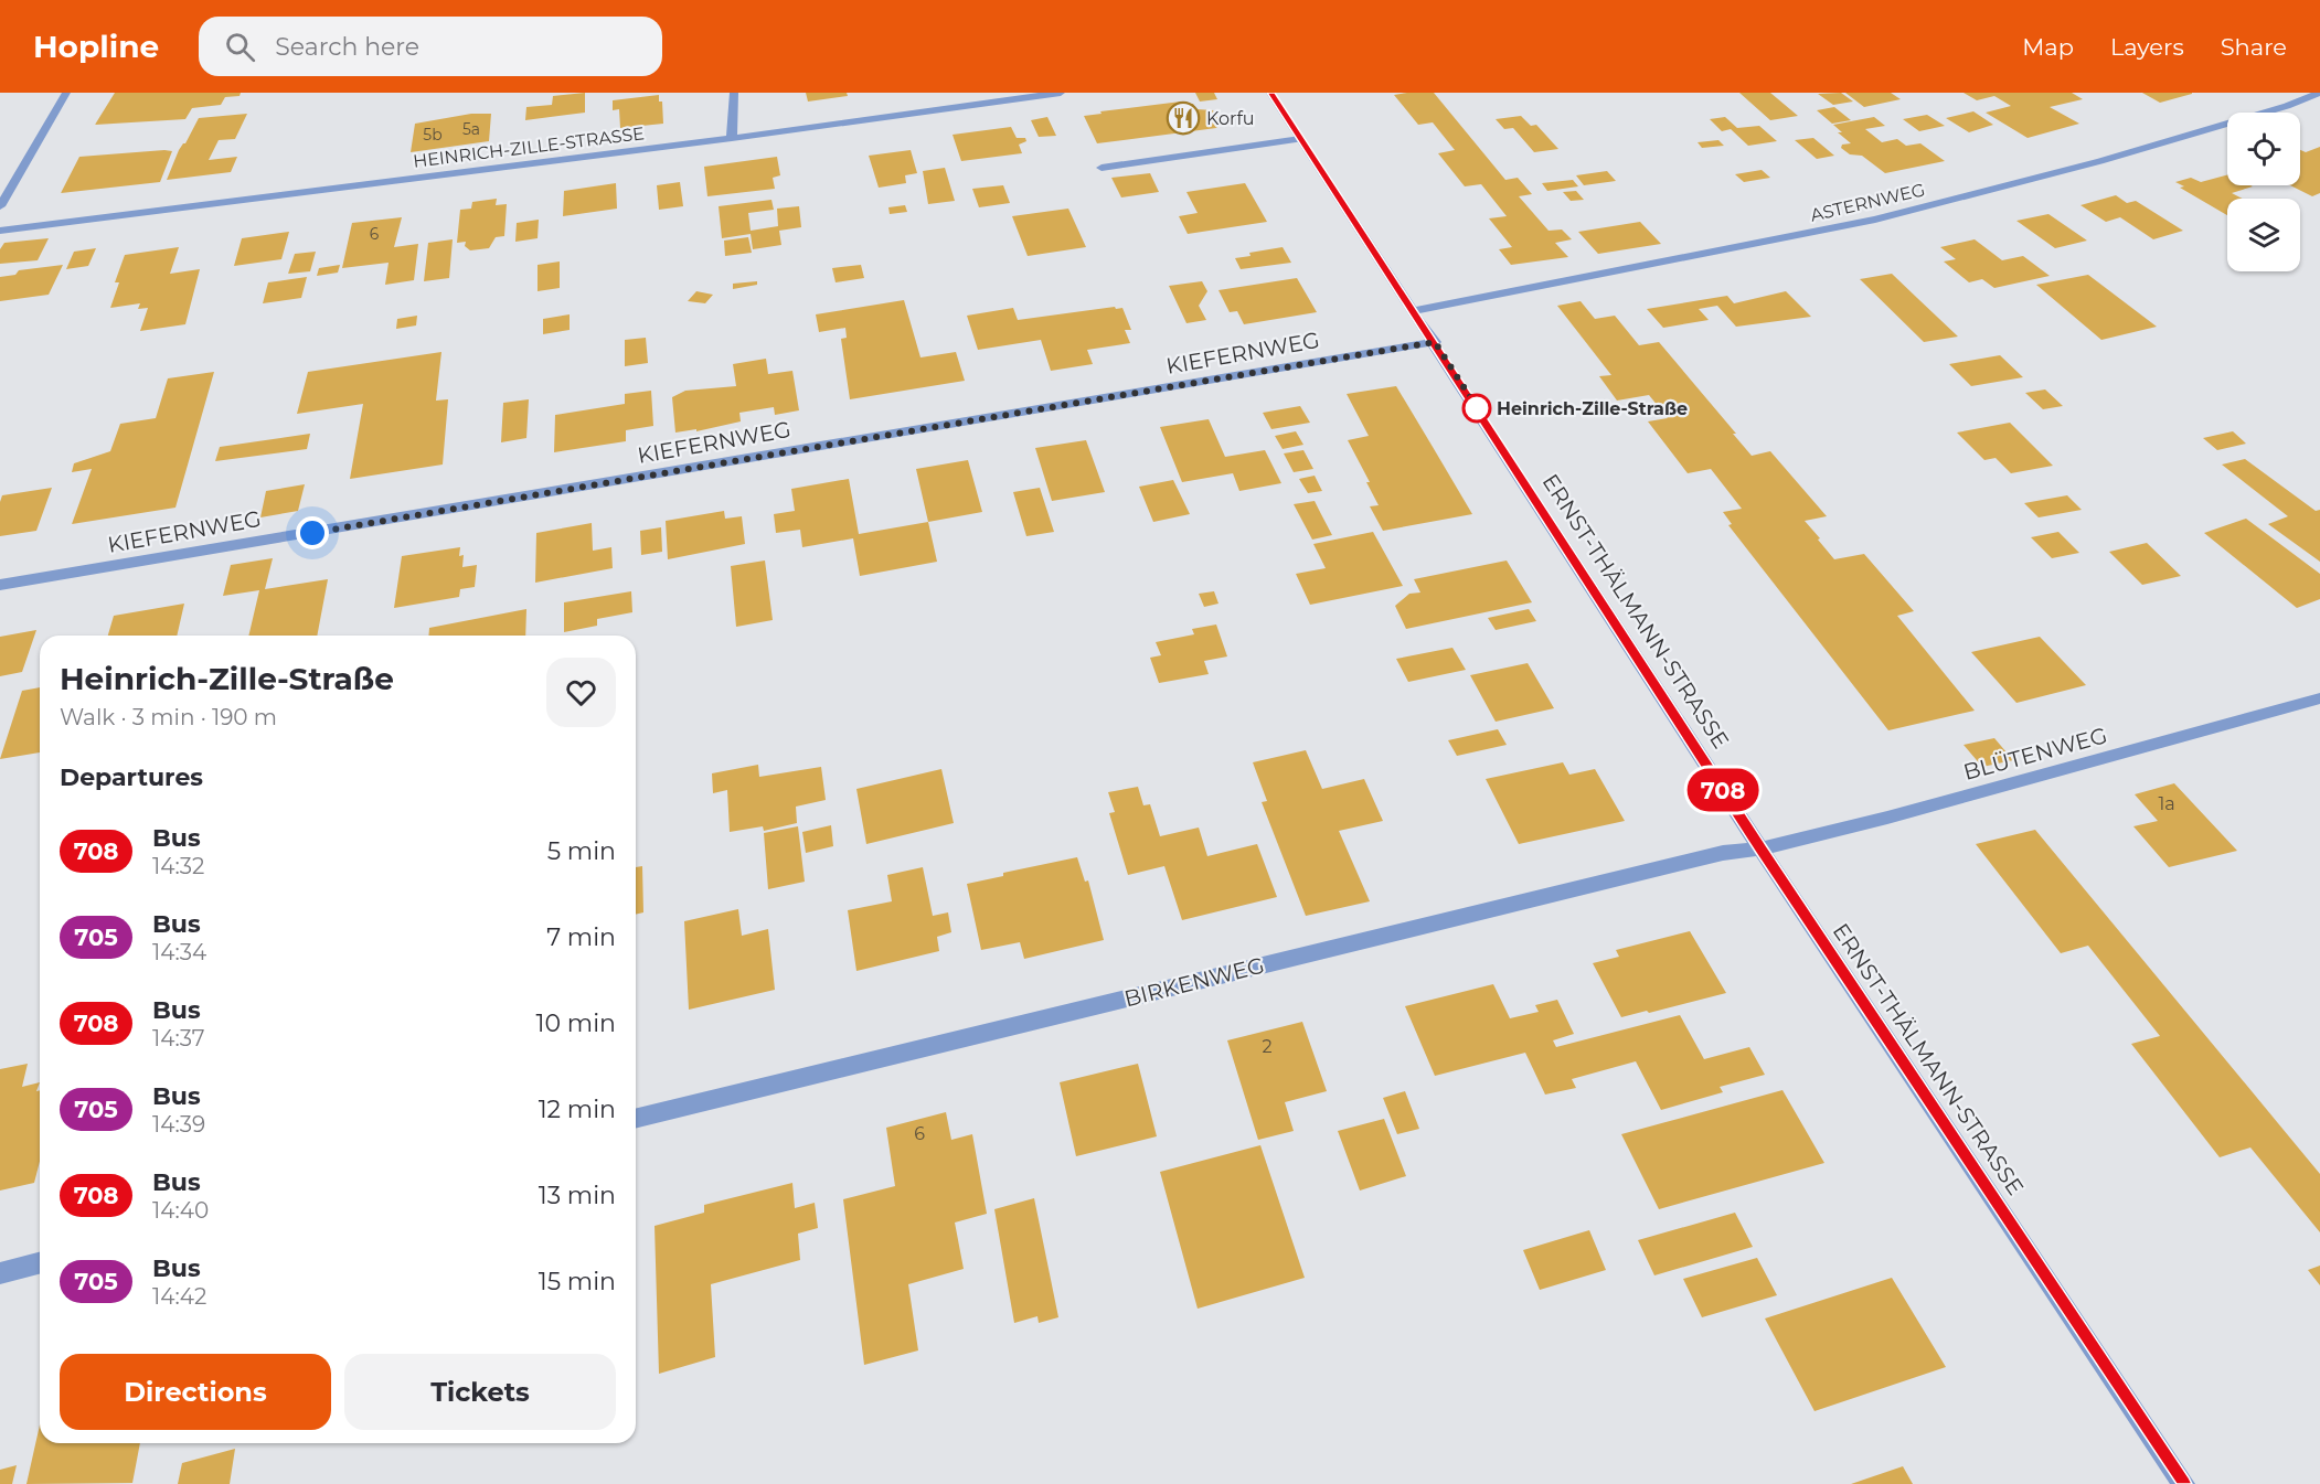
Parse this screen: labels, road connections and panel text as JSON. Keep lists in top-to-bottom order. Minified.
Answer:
{"streets":{"street":["HEINRICH-ZILLE-STRASSE","ASTERNWEG","KIEFERNWEG","ERNST-THÄLMANN-STRASSE","BLÜTENWEG","BIRKENWEG"]},"crossings":[["ASTERNWEG","ERNST-THÄLMANN-STRASSE"],["KIEFERNWEG","ERNST-THÄLMANN-STRASSE"],["ERNST-THÄLMANN-STRASSE","BLÜTENWEG"],["ERNST-THÄLMANN-STRASSE","BIRKENWEG"],["BLÜTENWEG","BIRKENWEG"]],"places":{"restaurant":["Korfu"],"other":["Heinrich-Zille-Straße"]},"lines":["bus line 708"],"house_numbers":["5a","5b","6","1a","2","6"],"page":{"header":"Hopline","search":"Search here","nav":["Map","Layers","Share"],"on_map":"708","heading":[["Heinrich-Zille-Straße","Walk · 3 min · 190 m"],"Departures"],"list":[{"mark":"708","name":"Bus","note":"14:32","value":"5 min"},{"mark":"705","name":"Bus","note":"14:34","value":"7 min"},{"mark":"708","name":"Bus","note":"14:37","value":"10 min"},{"mark":"705","name":"Bus","note":"14:39","value":"12 min"},{"mark":"708","name":"Bus","note":"14:40","value":"13 min"},{"mark":"705","name":"Bus","note":"14:42","value":"15 min"}],"buttons":["Directions","Tickets"]}}
